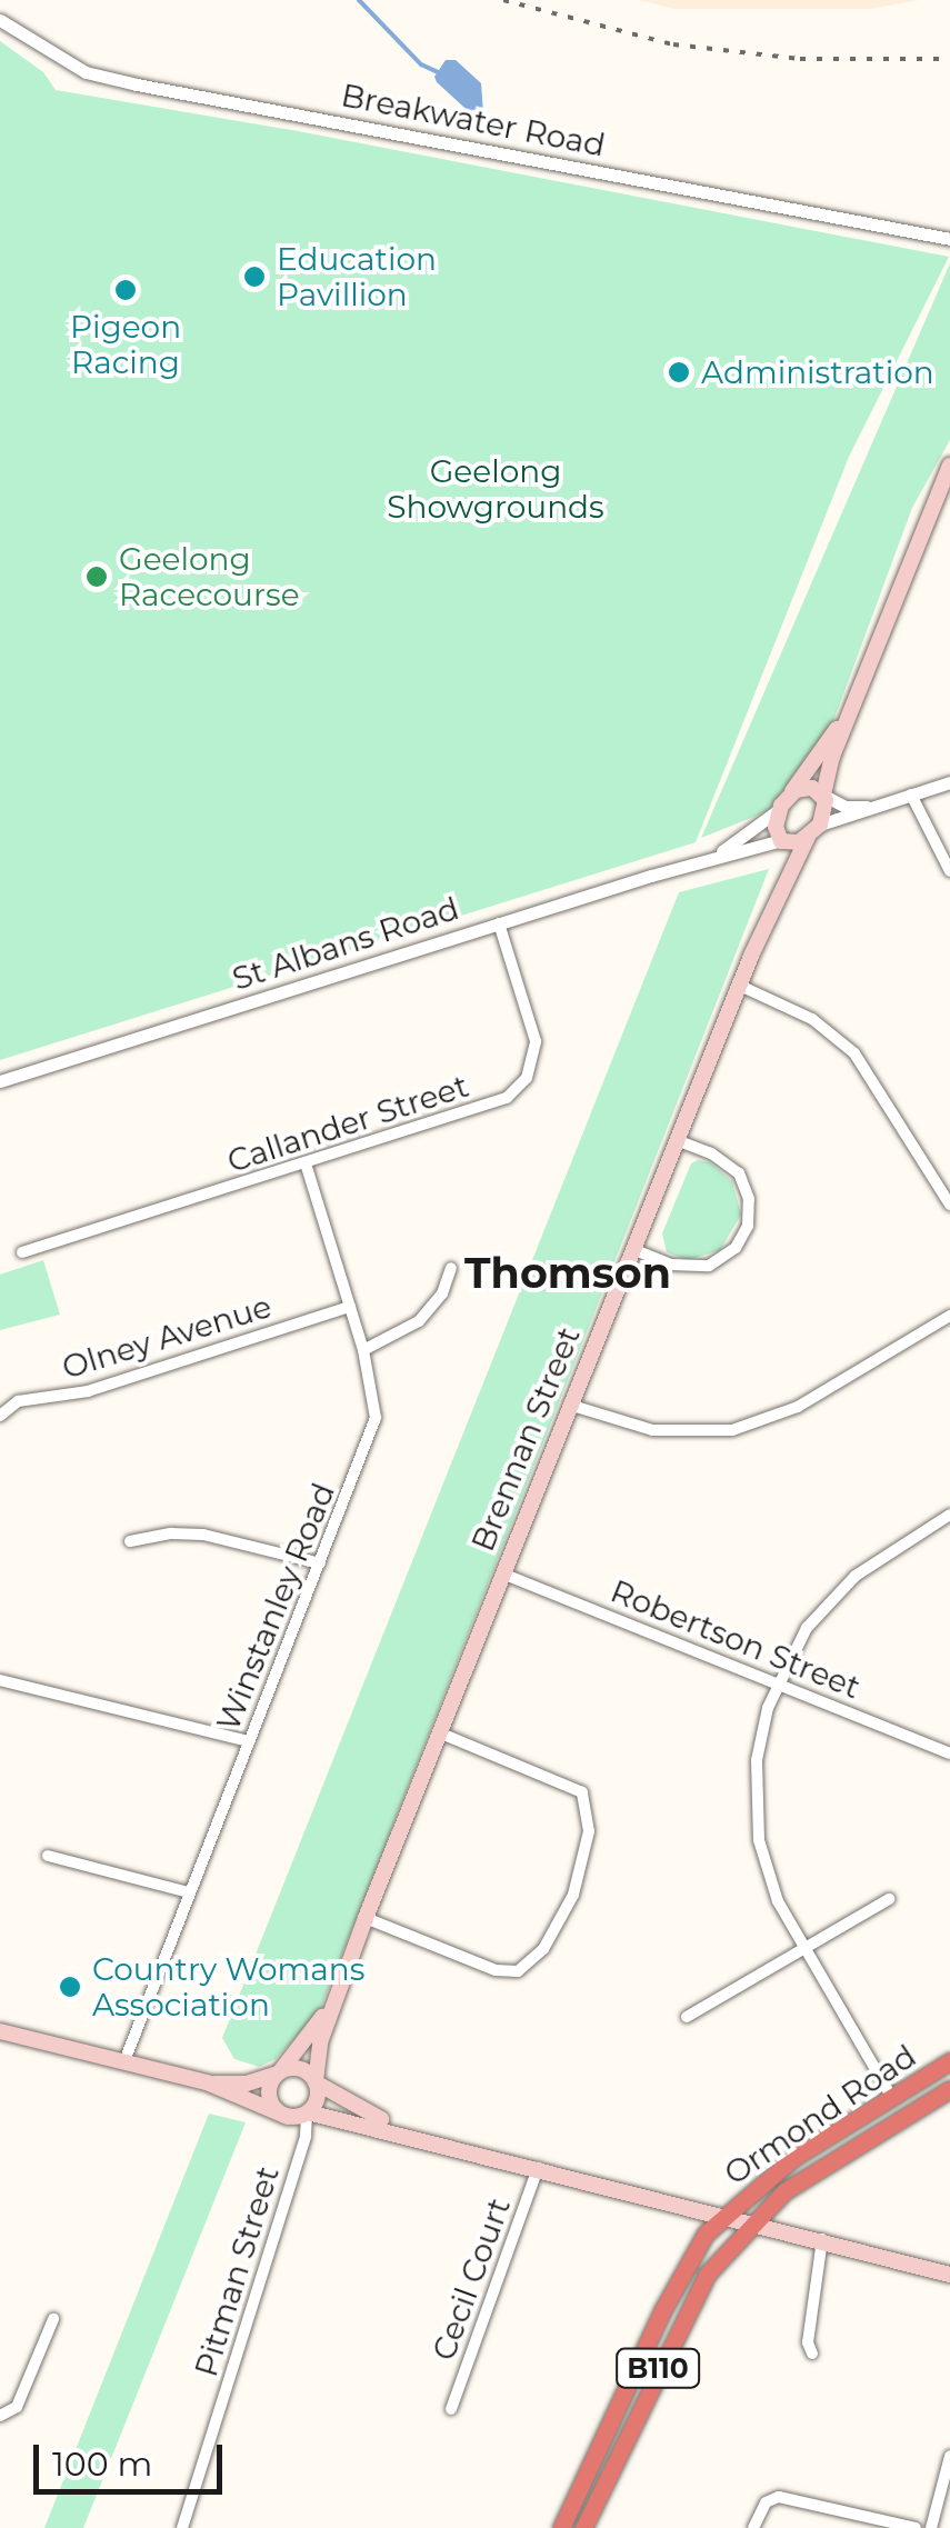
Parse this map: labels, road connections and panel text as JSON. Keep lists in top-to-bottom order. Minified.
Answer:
{"streets":{"highway":["Ormond Road","B110"],"main road":["Brennan Street"],"street":["Breakwater Road","St Albans Road","Callander Street","Olney Avenue","Winstanley Road","Robertson Street","Pitman Street","Cecil Court"]},"crossings":[["St Albans Road","Callander Street"],["St Albans Road","Brennan Street"],["Callander Street","Winstanley Road"],["Olney Avenue","Winstanley Road"],["Brennan Street","Robertson Street"],["Brennan Street","Pitman Street"],["Ormond Road","B110"]],"districts":["Thomson"],"parks":["Geelong Showgrounds"],"places":["Education Pavillion","Pigeon Racing","Administration","Geelong Racecourse","Country Womans Association"],"scale_bar":"100 m"}
